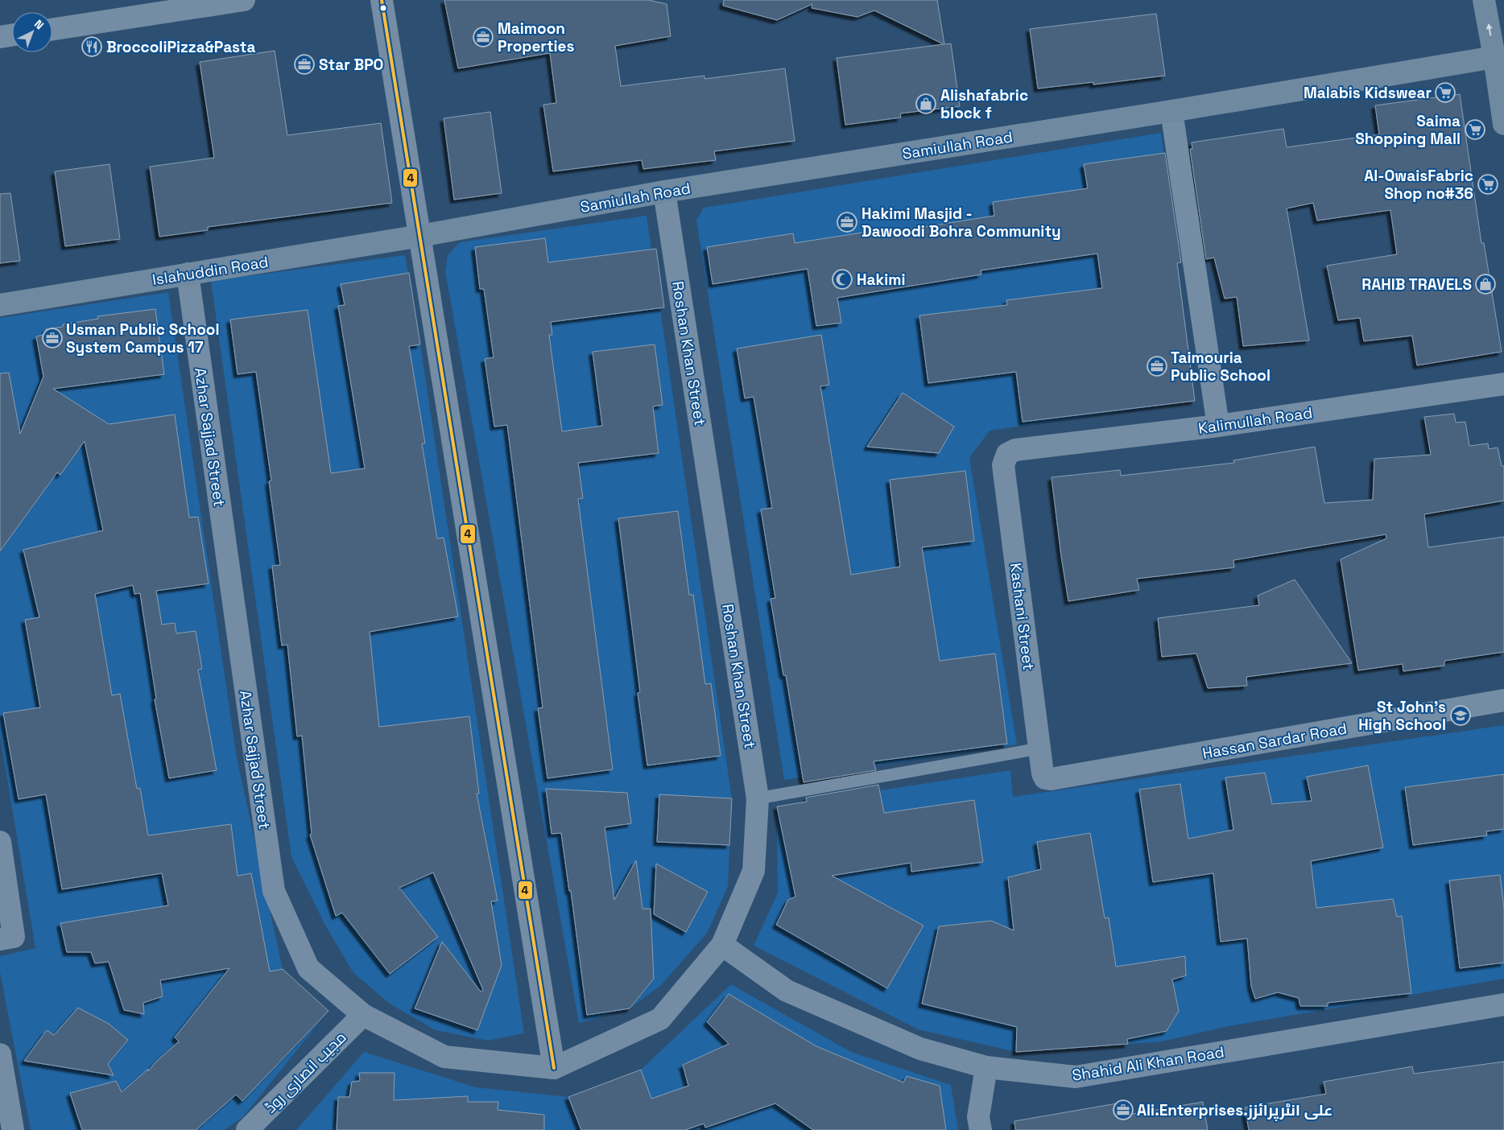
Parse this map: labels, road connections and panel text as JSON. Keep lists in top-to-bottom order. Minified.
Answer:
{"streets":{"street":["Samiullah Road","Islahuddin Road","Roshan Khan Street","Kalimullah Road","Azhar Sajjad Street","Kashani Street","Hassan Sardar Road","Shahid Ali Khan Road","مجیب انصاری روڈ"]},"crossings":[["Samiullah Road","Islahuddin Road"],["Samiullah Road","Roshan Khan Street"],["Islahuddin Road","Azhar Sajjad Street"],["Roshan Khan Street","Azhar Sajjad Street"],["Roshan Khan Street","Shahid Ali Khan Road"],["Kalimullah Road","Kashani Street"],["Azhar Sajjad Street","مجیب انصاری روڈ"],["Kashani Street","Hassan Sardar Road"]],"places":{"office":["Maimoon Properties","Star BPO","Hakimi Masjid - Dawoodi Bohra Community","Usman Public School System Campus 17","Taimouria Public School","Ali.Enterprises.علی انٹرپرائزز"],"restaurant":["BroccoliPizza&Pasta"],"supermarket":["Malabis Kidswear","Saima Shopping Mall","Al-OwaisFabric Shop no#36"],"shop":["Alishafabric block f","RAHIB TRAVELS"],"mosque":["Hakimi"],"school or university":["St John's High School"]},"lines":["transit line 4"],"north":"top right"}
